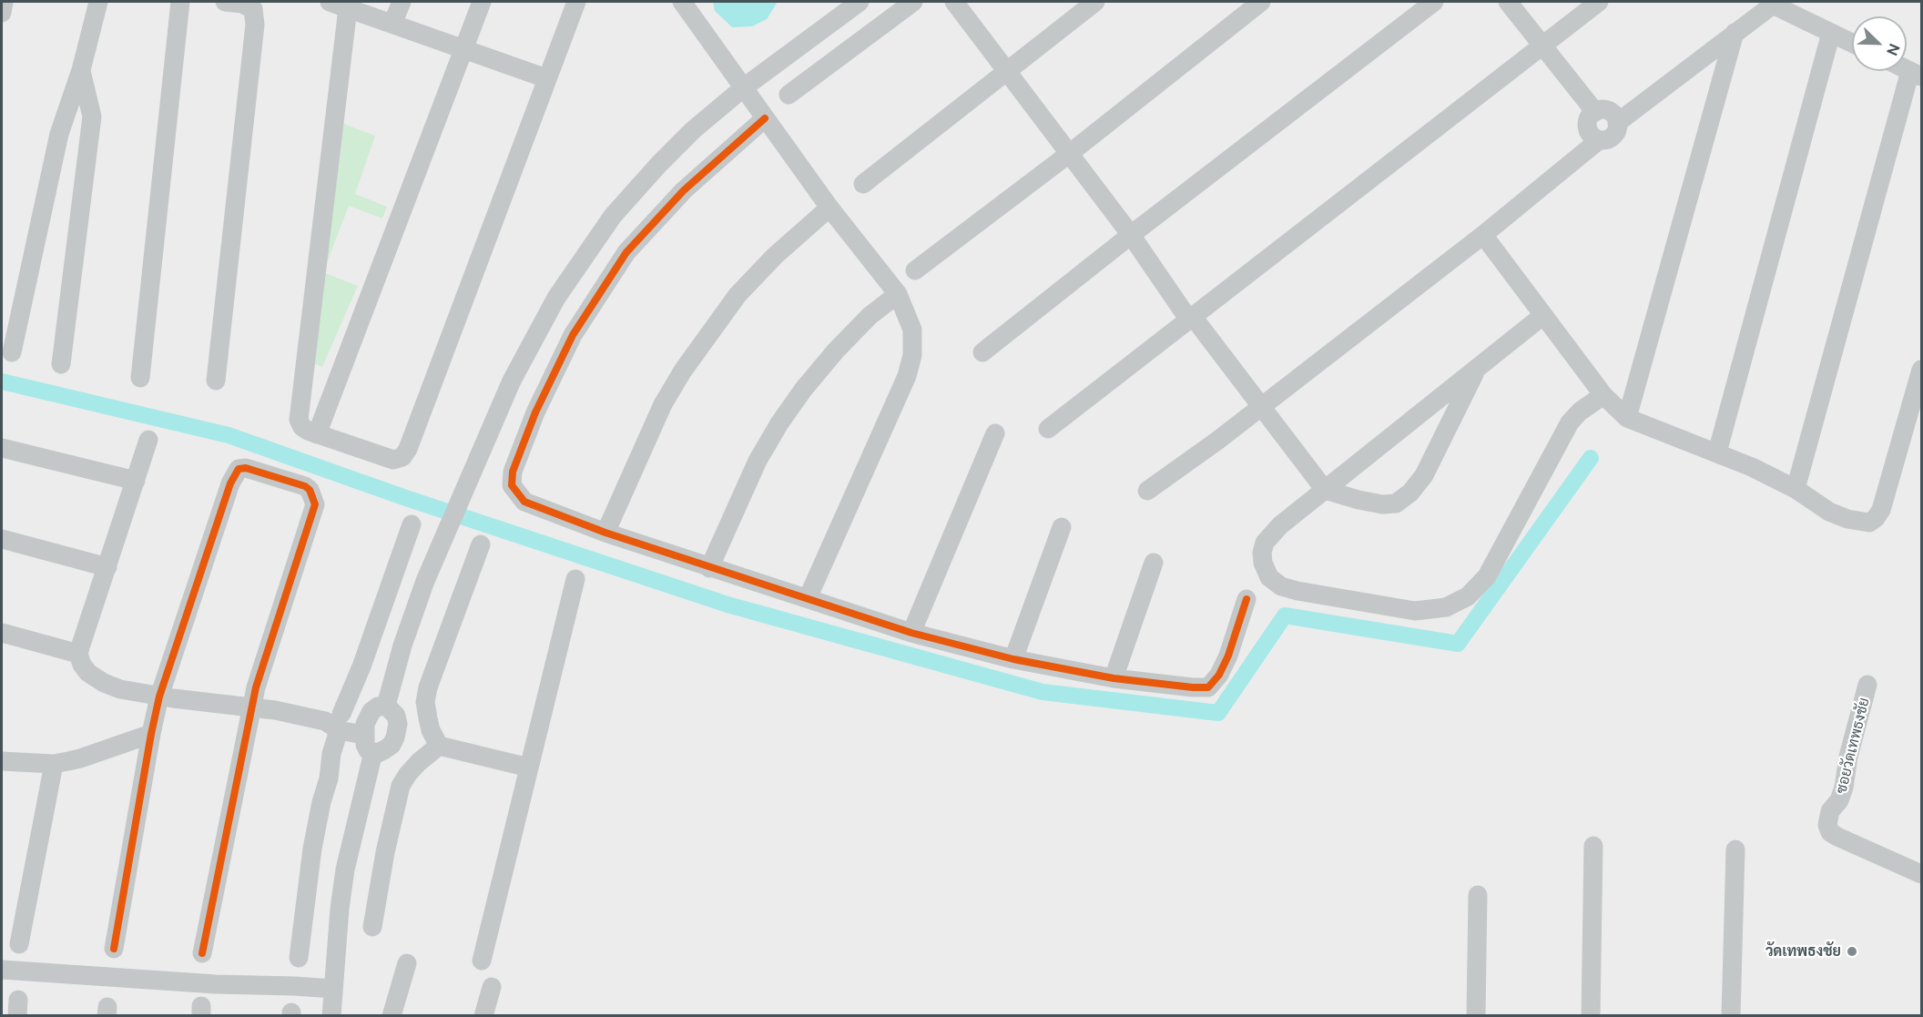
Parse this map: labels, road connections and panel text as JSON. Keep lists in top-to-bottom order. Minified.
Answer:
{"streets":{"street":["ซอยวัดเทพธงชัย"]},"places":["วัดเทพธงชัย"],"north":"bottom right"}
